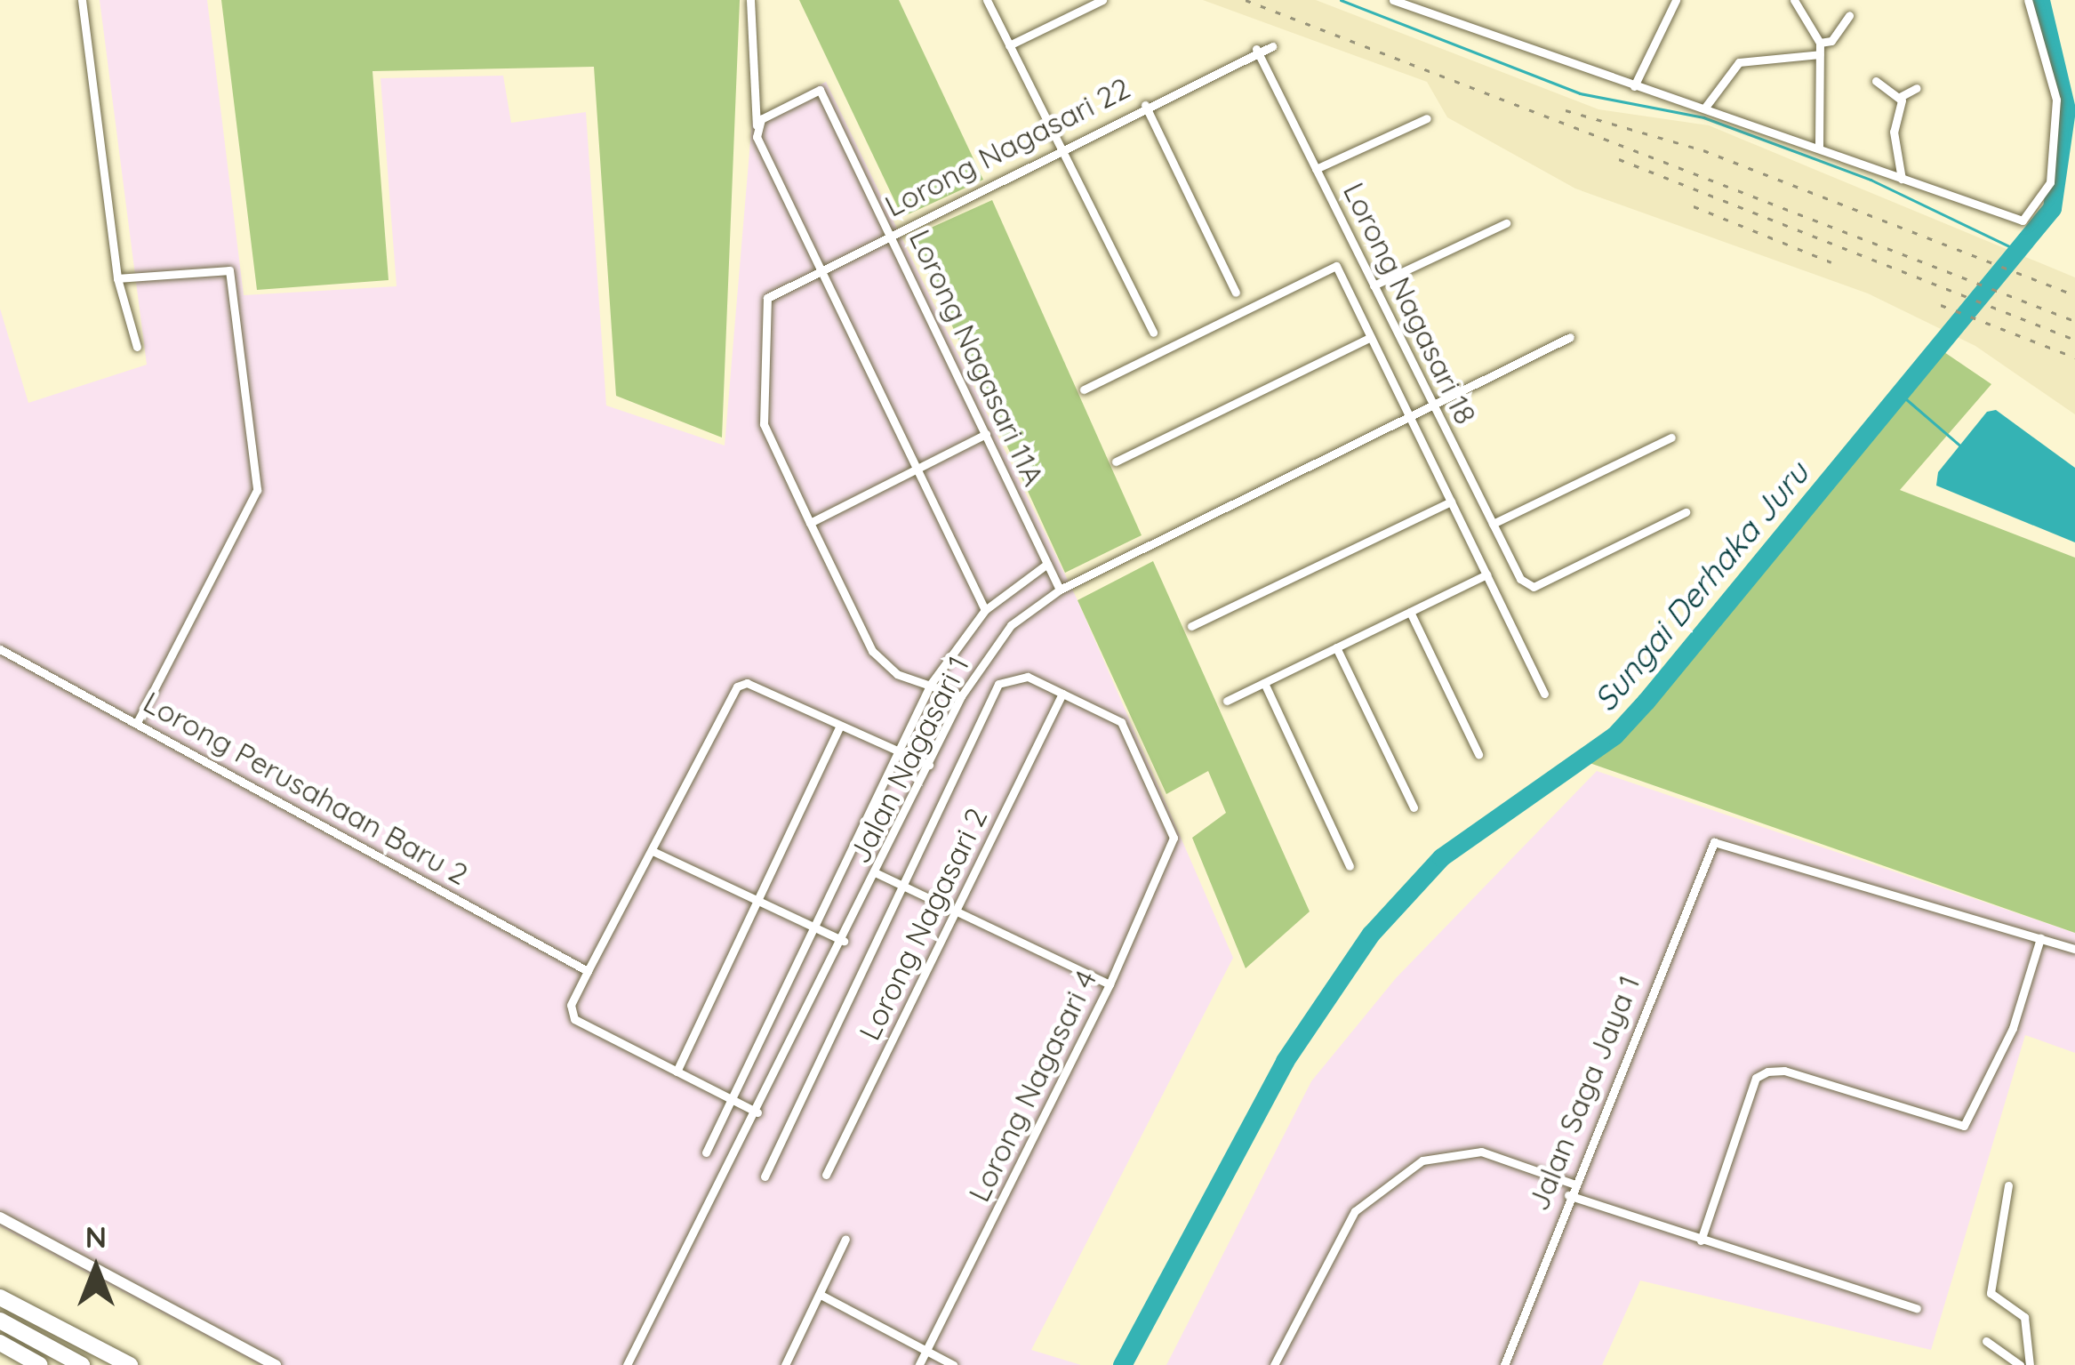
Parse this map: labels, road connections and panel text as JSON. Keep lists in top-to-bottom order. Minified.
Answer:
{"streets":{"street":["Lorong Nagasari 22","Lorong Nagasari 18","Lorong Nagasari 11A","Jalan Nagasari 1","Lorong Perusahaan Baru 2","Lorong Nagasari 2","Lorong Nagasari 4","Jalan Saga Jaya 1"]},"crossings":[["Lorong Nagasari 22","Lorong Nagasari 18"],["Lorong Nagasari 22","Lorong Nagasari 11A"],["Lorong Nagasari 18","Jalan Nagasari 1"],["Lorong Nagasari 11A","Jalan Nagasari 1"],["Lorong Nagasari 2","Lorong Nagasari 4"]],"water":["Sungai Derhaka Juru"],"north":"top"}
